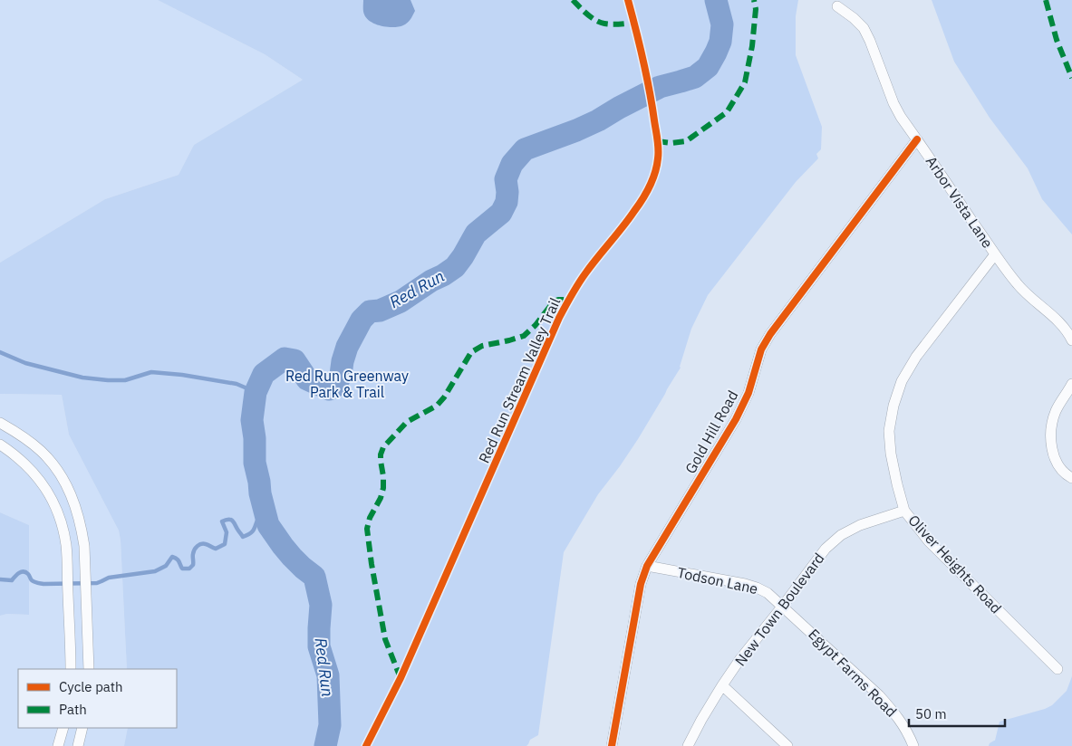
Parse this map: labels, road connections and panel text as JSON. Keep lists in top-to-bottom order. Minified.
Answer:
{"streets":{"street":["Arbor Vista Lane","Gold Hill Road","Oliver Heights Road","Todson Lane","New Town Boulevard","Egypt Farms Road"],"cycle path":["Red Run Stream Valley Trail"]},"crossings":[["Arbor Vista Lane","Gold Hill Road"],["Arbor Vista Lane","Oliver Heights Road"],["Gold Hill Road","Todson Lane"],["Oliver Heights Road","New Town Boulevard"],["Todson Lane","New Town Boulevard"],["Todson Lane","Egypt Farms Road"],["New Town Boulevard","Egypt Farms Road"]],"water":["Red Run"],"parks":["Red Run Greenway Park & Trail"],"legend":["Cycle path","Path"],"scale_bar":"50 m"}
